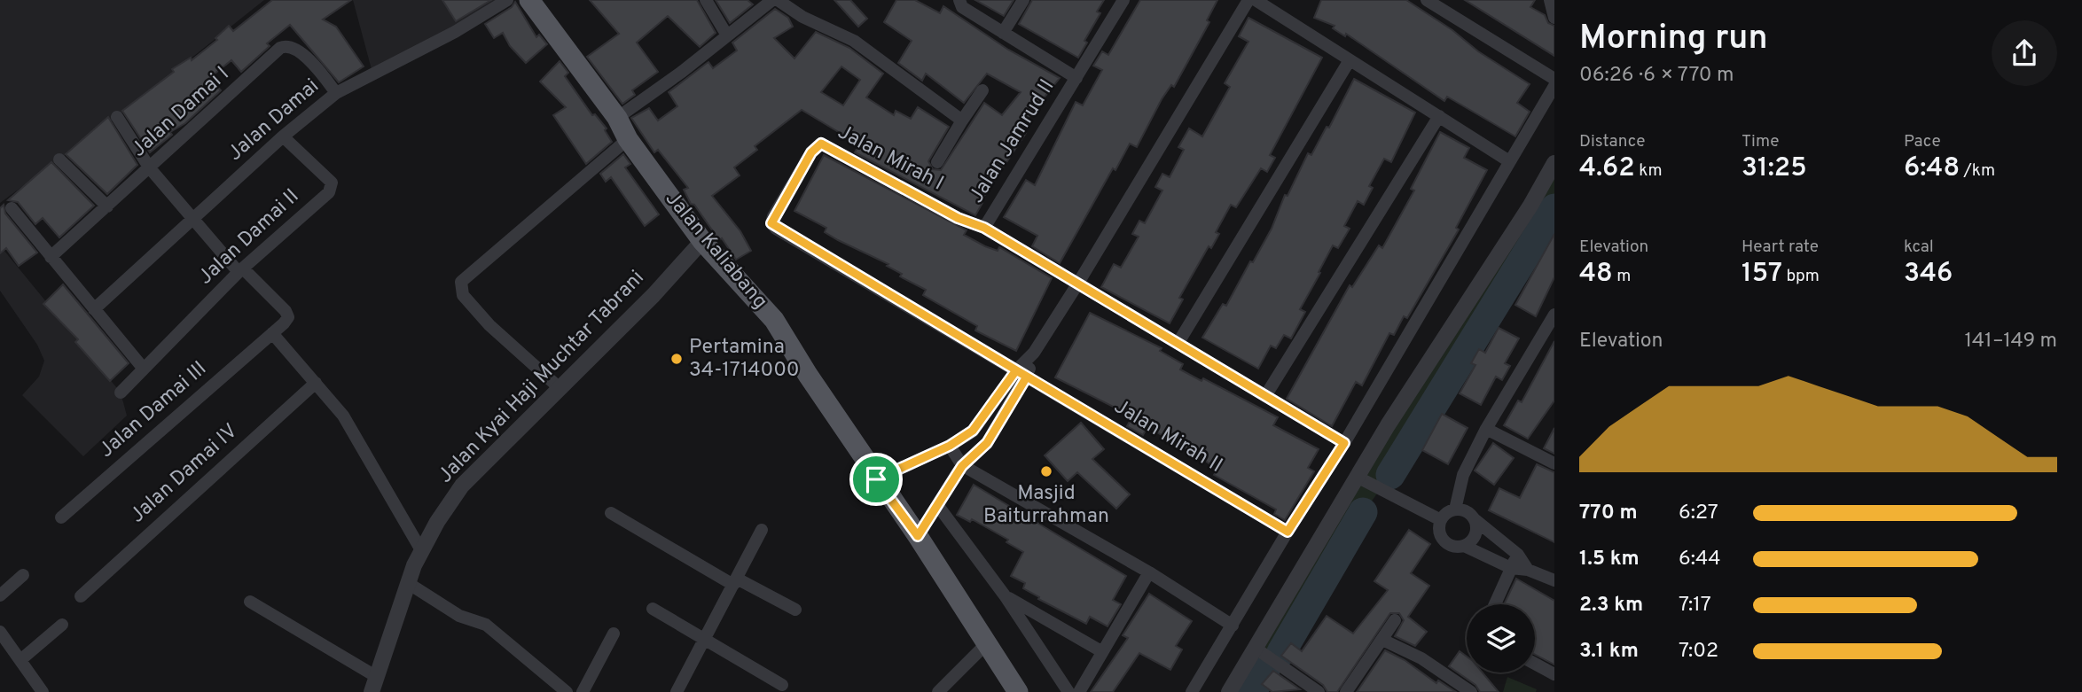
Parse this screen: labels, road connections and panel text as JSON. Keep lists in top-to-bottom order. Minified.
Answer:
{"streets":{"main road":["Jalan Kaliabang"],"street":["Jalan Damai I","Jalan Damai","Jalan Jamrud II","Jalan Mirah I","Jalan Damai II","Jalan Kyai Haji Muchtar Tabrani","Jalan Damai III","Jalan Mirah II","Jalan Damai IV"]},"crossings":[["Jalan Damai I","Jalan Damai"],["Jalan Damai","Jalan Damai II"],["Jalan Jamrud II","Jalan Mirah I"],["Jalan Mirah I","Jalan Mirah II"],["Jalan Damai II","Jalan Damai III"],["Jalan Kaliabang","Jalan Kyai Haji Muchtar Tabrani"]],"places":["Pertamina 34-1714000","Masjid Baiturrahman"],"page":{"heading":["Morning run","06:26 · 6 × 770 m"],"stats":[["Distance","4.62 km"],["Time","31:25"],["Pace","6:48 /km"],["Elevation","48 m"],["Heart rate","157 bpm"],["kcal","346"]],"chart":["Elevation","141–149 m"],"list":[{"name":"770 m","note":"6:27"},{"name":"1.5 km","note":"6:44"},{"name":"2.3 km","note":"7:17"},{"name":"3.1 km","note":"7:02"}]}}
